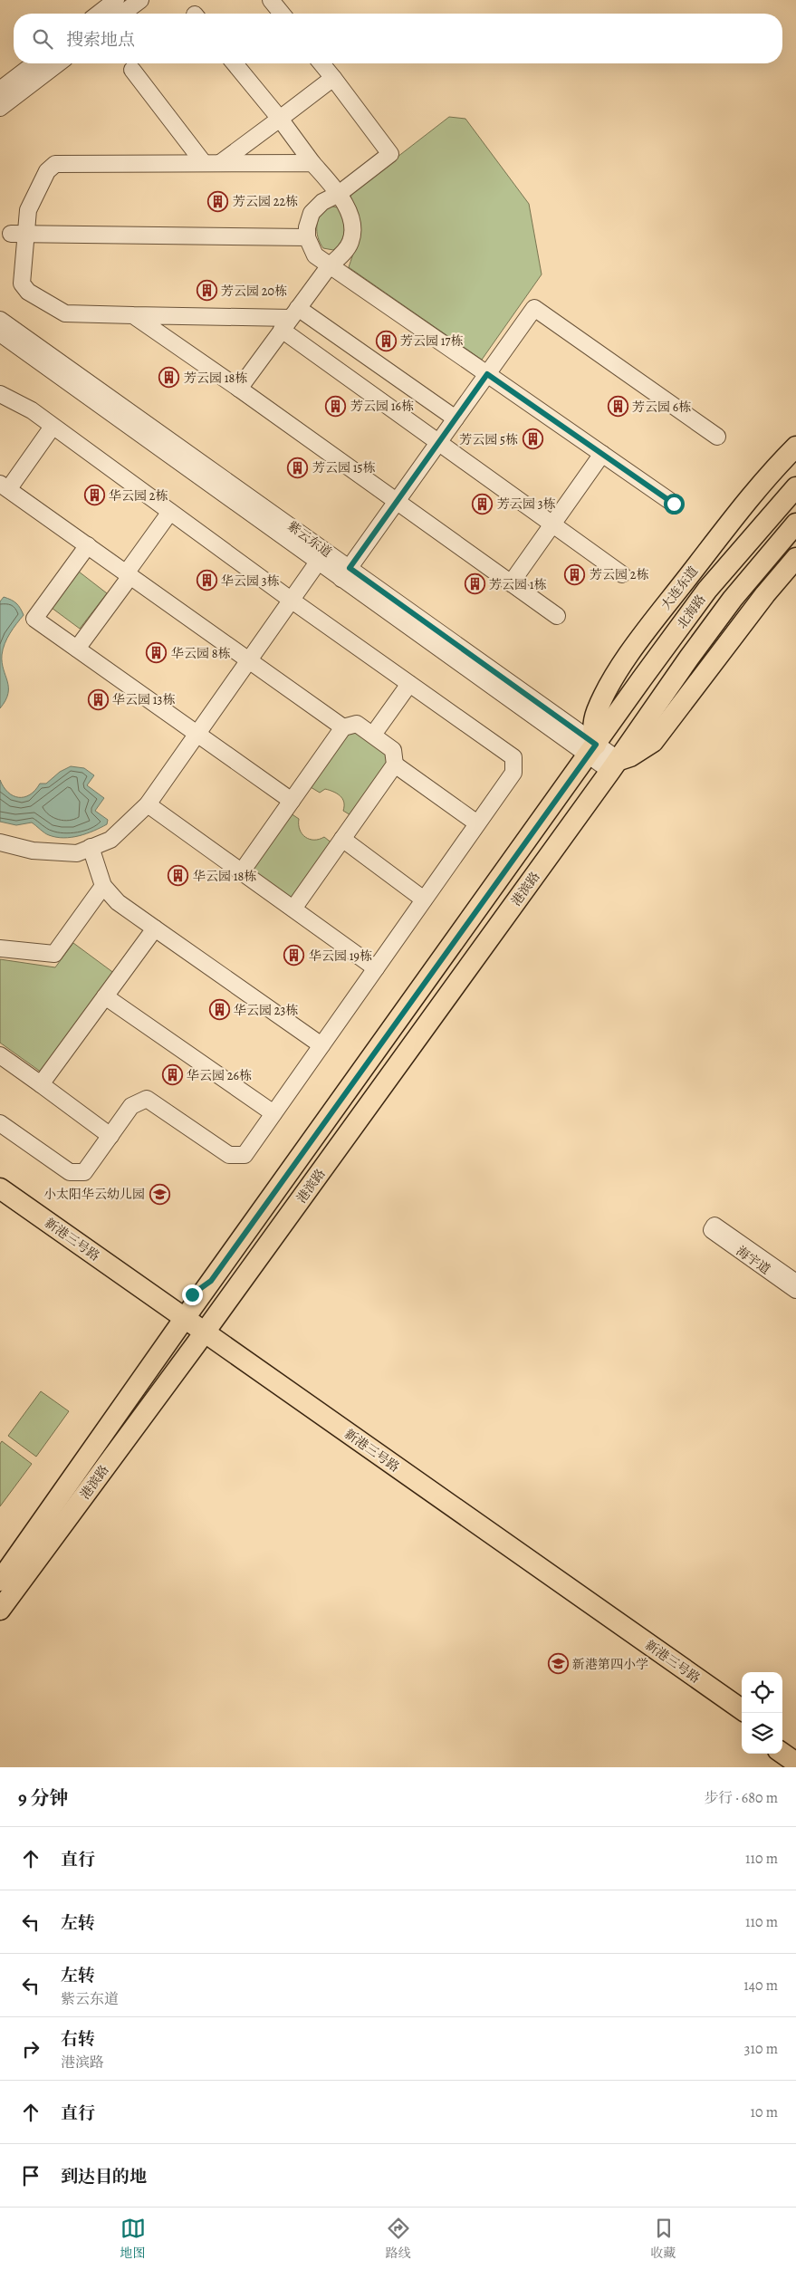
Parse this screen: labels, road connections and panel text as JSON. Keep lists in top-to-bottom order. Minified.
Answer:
{"streets":{"main road":["大连东道","北海路","港滨路","新港三号路"],"street":["紫云东道","海宇道"]},"crossings":[["紫云东道","大连东道"],["紫云东道","北海路"],["紫云东道","港滨路"],["大连东道","北海路"],["大连东道","港滨路"],["北海路","港滨路"],["港滨路","新港三号路"]],"places":{"building":["芳云园 22栋","芳云园 20栋","芳云园 17栋","芳云园 18栋","芳云园 16栋","芳云园 6栋","芳云园 5栋","芳云园 15栋","华云园 2栋","芳云园 3栋","芳云园 2栋","华云园 3栋","芳云园 1栋","华云园 8栋","华云园 13栋","华云园 18栋","华云园 19栋","华云园 23栋","华云园 26栋"],"school or university":["小太阳华云幼儿园","新港第四小学"]},"page":{"search":"搜索地点","heading":["9 分钟","步行 · 680 m"],"list":[["直行","110 m"],["左转","110 m"],["左转","紫云东道","140 m"],["右转","港滨路","310 m"],["直行","10 m"],"到达目的地"],"nav":["地图","路线","收藏"]}}
